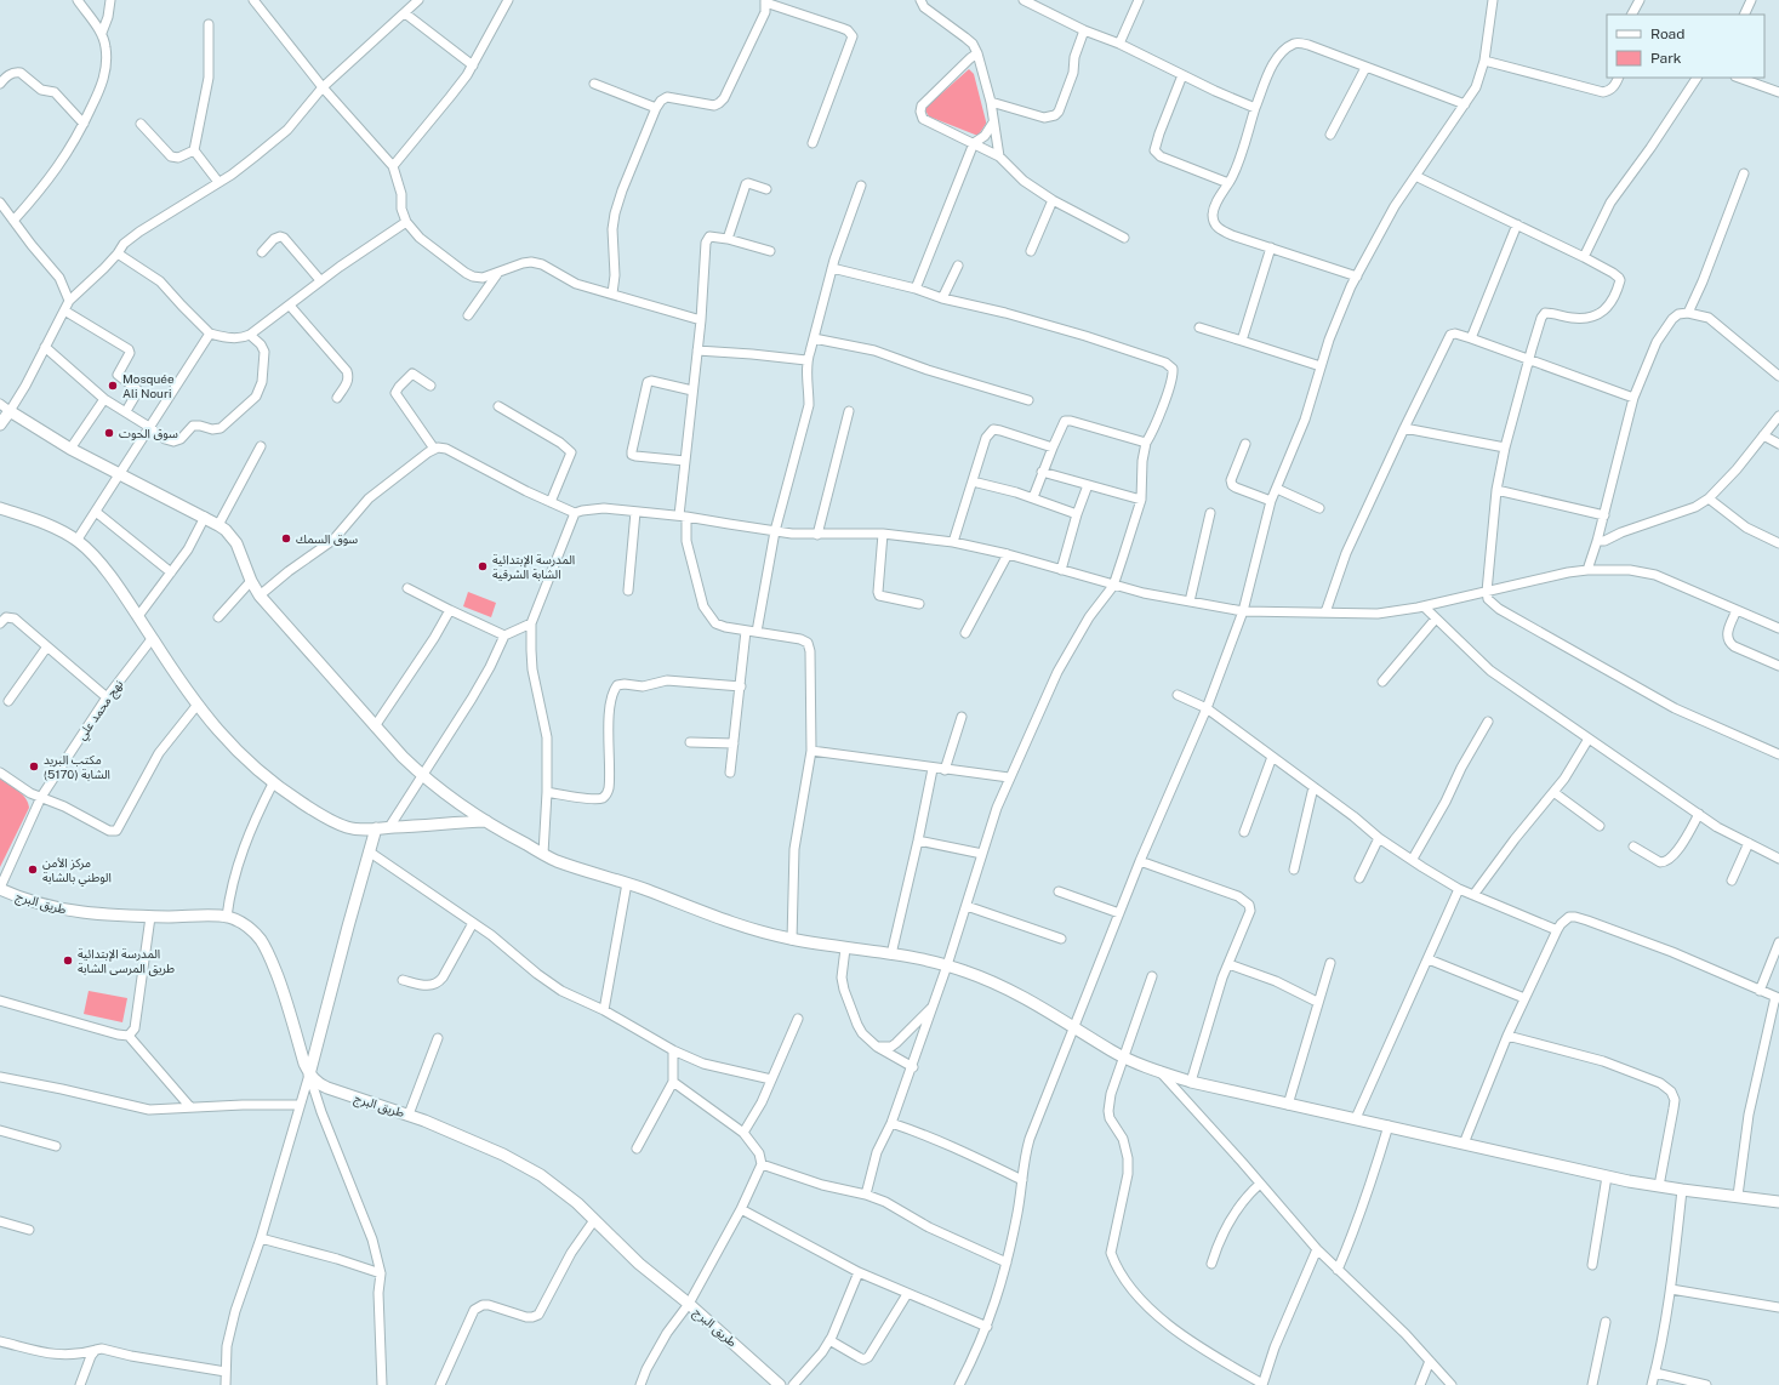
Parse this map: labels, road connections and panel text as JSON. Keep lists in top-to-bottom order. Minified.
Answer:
{"streets":{"main road":["طريق البرج"],"street":["نهج محمد علي"]},"crossings":[["نهج محمد علي","طريق البرج"]],"places":["Mosquée Ali Nouri","سوق الحوت","سوق السمك","المدرسة الإبتدائية الشابة الشرقية","مكتب البريد الشابة (5170)","مركز الأمن الوطني بالشابة","المدرسة الإبتدائية طريق المرسى الشابة"],"legend":["Road","Park"]}
